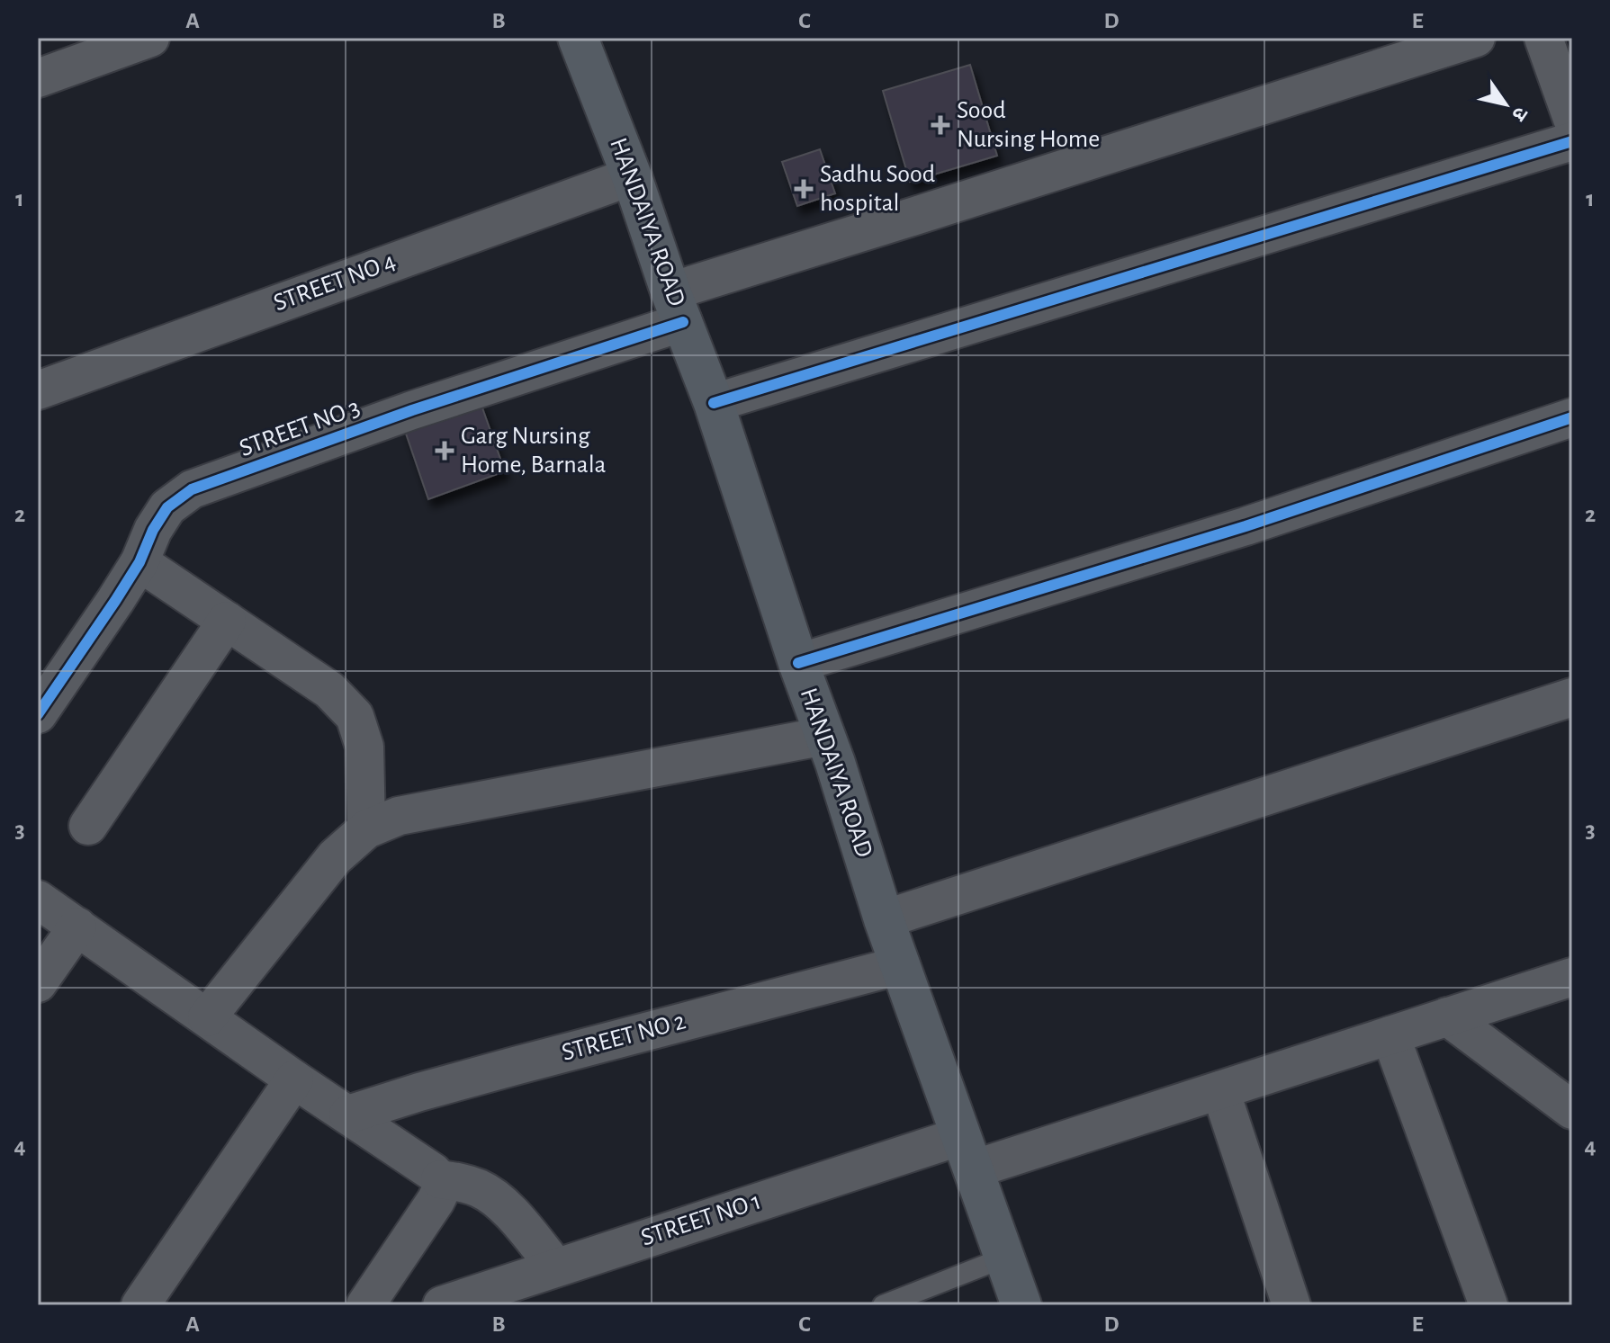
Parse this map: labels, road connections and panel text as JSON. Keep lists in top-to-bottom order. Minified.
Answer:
{"streets":{"main road":["HANDAIYA ROAD"],"street":["STREET NO 4","STREET NO 3","STREET NO 2","STREET NO 1"]},"crossings":[["HANDAIYA ROAD","STREET NO 4"],["HANDAIYA ROAD","STREET NO 3"],["HANDAIYA ROAD","STREET NO 2"],["HANDAIYA ROAD","STREET NO 1"]],"places":{"health":["Sood Nursing Home","Sadhu Sood hospital","Garg Nursing Home, Barnala"]},"north":"bottom right","grid":{"columns":["A","B","C","D","E"],"rows":["1","2","3","4"]}}
